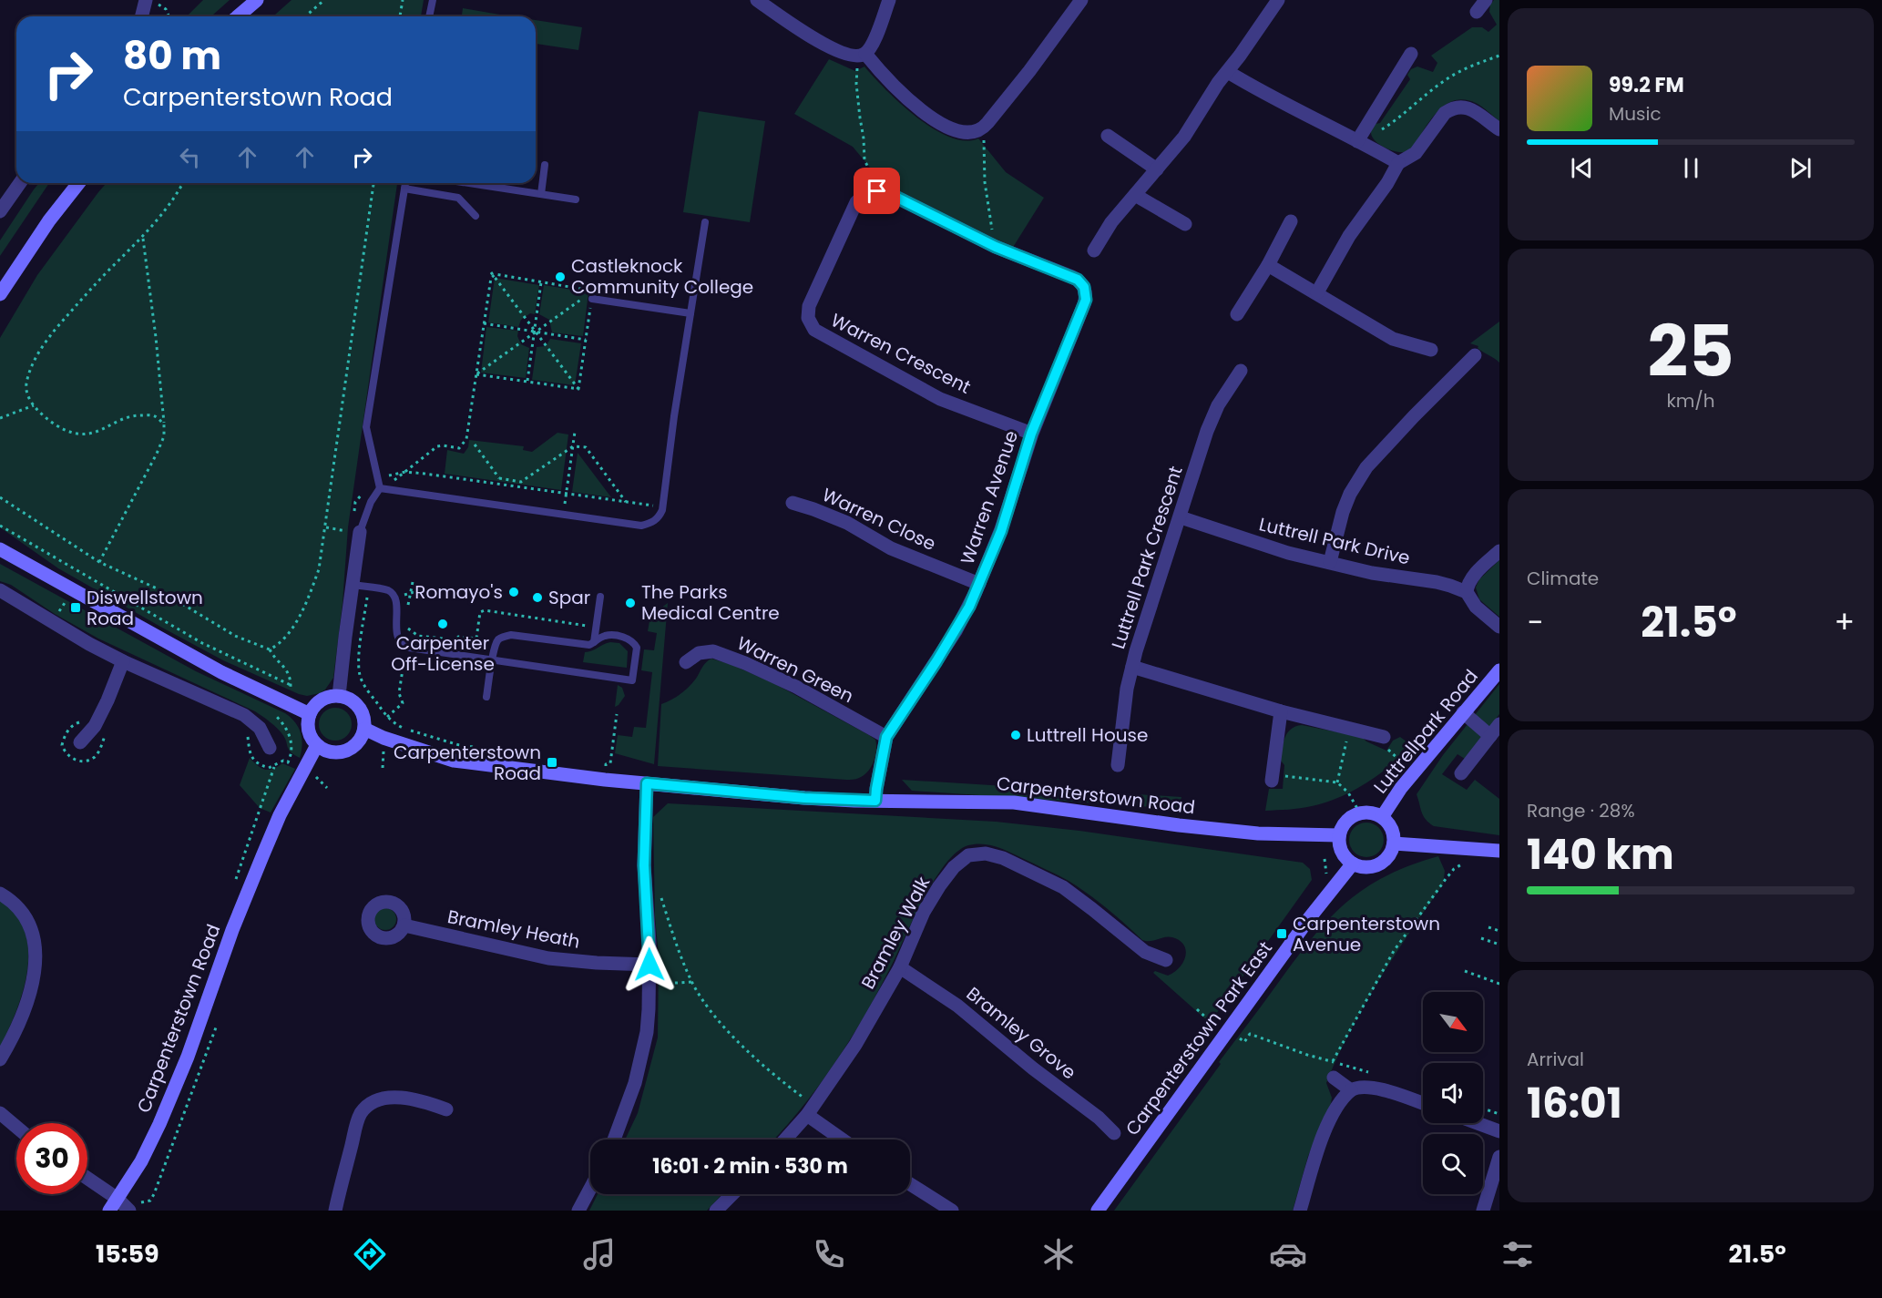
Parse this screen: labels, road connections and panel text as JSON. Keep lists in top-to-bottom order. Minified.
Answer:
{"streets":{"street":["Warren Crescent","Warren Avenue","Warren Close","Luttrell Park Drive","Luttrell Park Crescent","Warren Green","Luttrellpark Road","Carpenterstown Road","Bramley Heath","Bramley Walk","Bramley Grove","Carpenterstown Park East"]},"crossings":[["Warren Crescent","Warren Avenue"],["Warren Avenue","Warren Close"],["Warren Avenue","Warren Green"],["Warren Avenue","Carpenterstown Road"],["Luttrell Park Drive","Luttrell Park Crescent"],["Luttrellpark Road","Carpenterstown Road"],["Luttrellpark Road","Carpenterstown Park East"],["Carpenterstown Road","Carpenterstown Park East"],["Bramley Walk","Bramley Grove"]],"places":{"other":["Castleknock Community College","Romayo's","Spar","The Parks Medical Centre","Carpenter Off-License","Luttrell House"],"transit":["Diswellstown Road","Carpenterstown Road","Carpenterstown Avenue"]},"north":"bottom right","page":{"turn":["80 m","Carpenterstown Road"],"song":["99.2 FM","Music"],"tile":[["25","km/h"],"Climate",["Range · 28%","140 km"],["Arrival","16:01"]],"heat":["−","21.5°","+"],"limit":"30","trip":"16:01 · 2 min · 530 m","tabs":["15:59","21.5°"]}}
